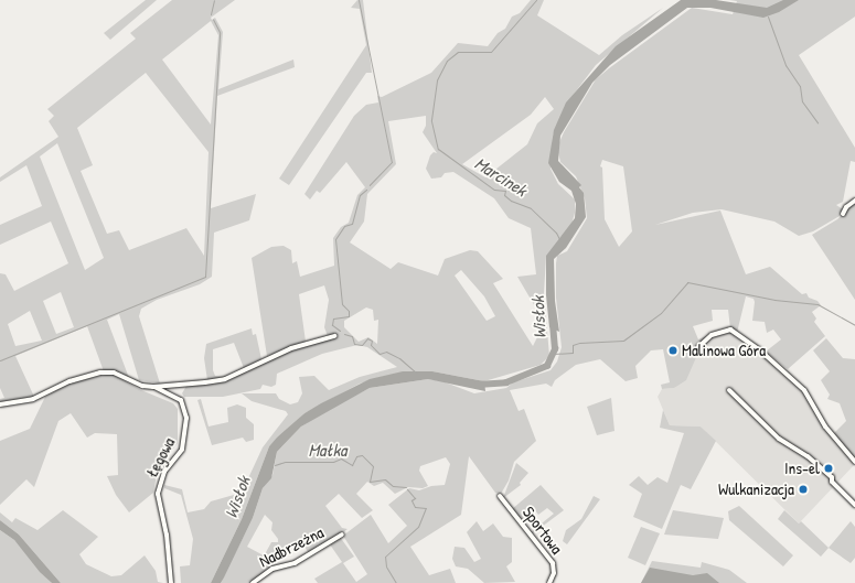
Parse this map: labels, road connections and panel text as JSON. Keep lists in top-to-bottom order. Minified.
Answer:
{"streets":{"street":["Łęgowa","Sportowa","Nadbrzeżna"]},"water":["Marcinek","Wisłok","Małka"],"places":["Malinowa Góra","Ins-el","Wulkanizacja"]}
